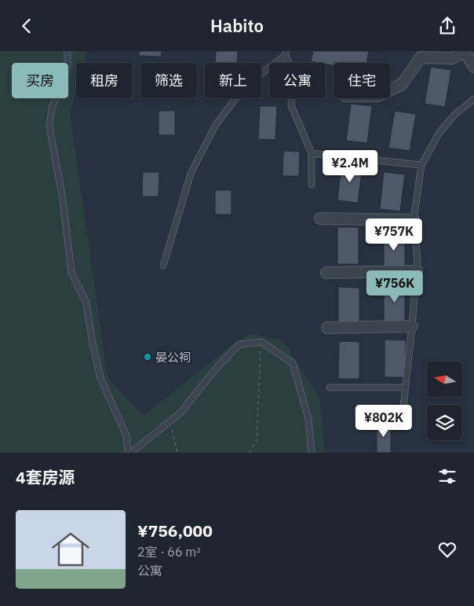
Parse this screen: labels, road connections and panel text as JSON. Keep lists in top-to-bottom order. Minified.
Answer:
{"places":["晏公祠"],"north":"left","page":{"header":"Habito","chip":["买房","租房","筛选","新上","公寓","住宅"],"price":["¥2.4M","¥757K","¥756K","¥802K"],"heading":"4套房源","list":[{"name":"¥756,000","note":"2室 · 66 m² · 公寓"}]}}
